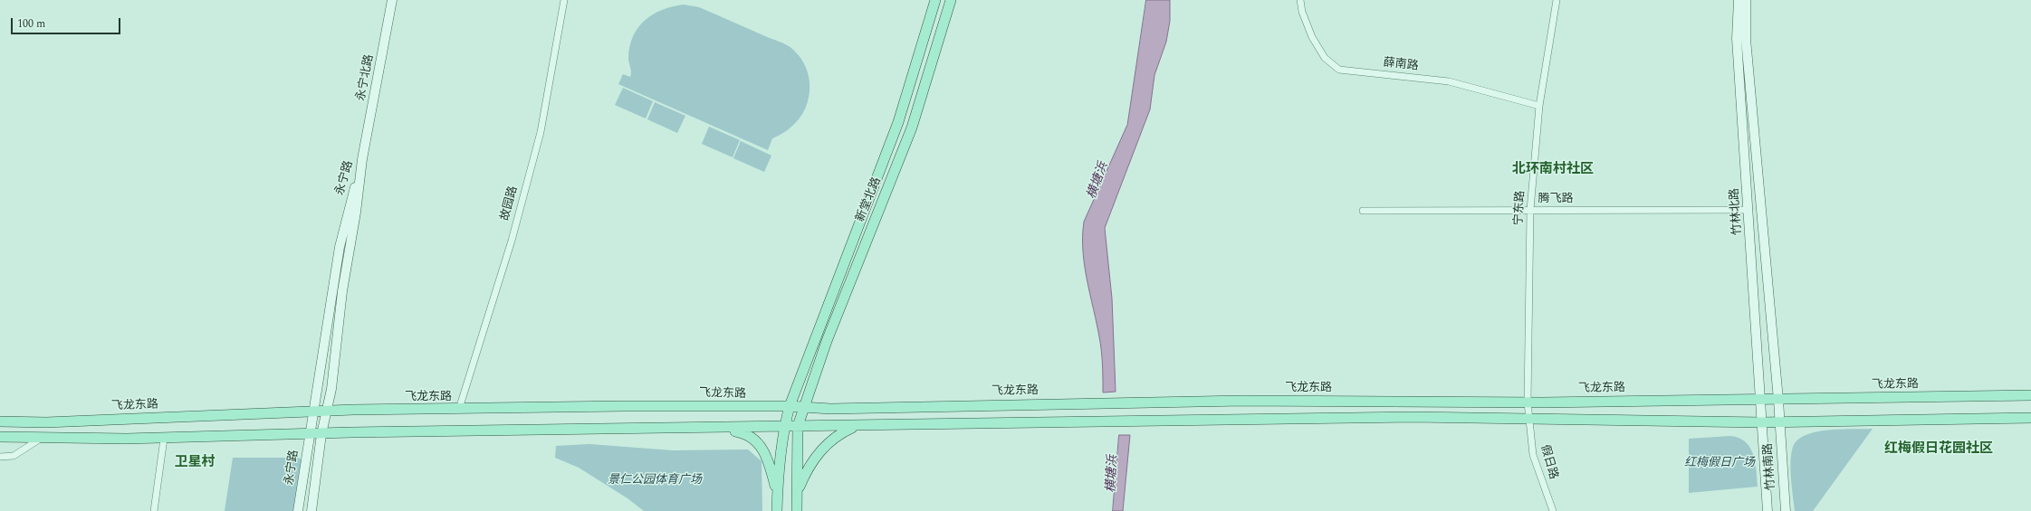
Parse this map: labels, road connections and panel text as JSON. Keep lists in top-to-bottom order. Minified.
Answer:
{"streets":{"main road":["永宁北路","永宁路","新堂北路","竹林北路","飞龙东路","竹林南路"],"street":["薛南路","腾飞路","故园路","宁东路","假日路"]},"crossings":[["薛南路","宁东路"],["永宁北路","永宁路"],["永宁路","飞龙东路"],["腾飞路","宁东路"],["腾飞路","竹林北路"],["新堂北路","飞龙东路"],["故园路","飞龙东路"],["宁东路","飞龙东路"],["宁东路","假日路"],["竹林北路","飞龙东路"],["竹林北路","竹林南路"]],"districts":["北环南村社区","红梅假日花园社区","卫星村"],"water":["横塘浜"],"parks":["红梅假日广场","景仁公园体育广场"],"scale_bar":"100 m"}
